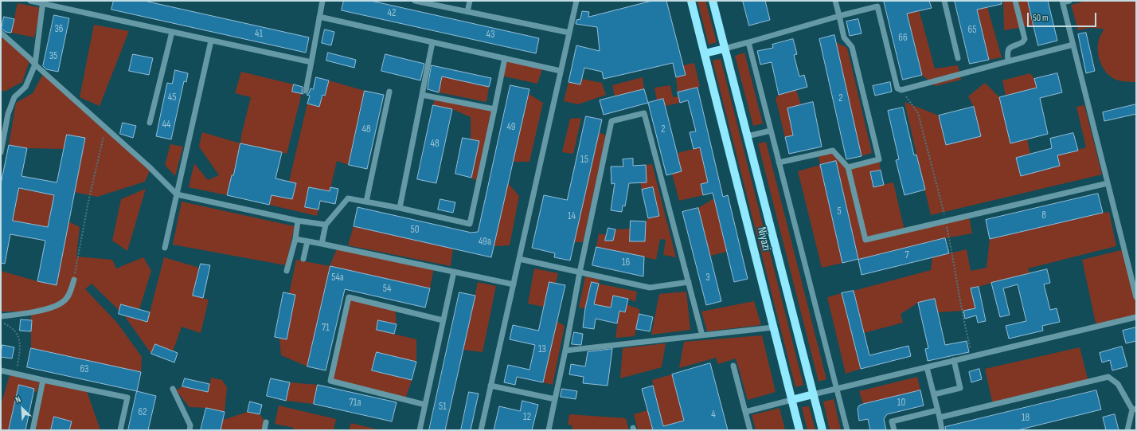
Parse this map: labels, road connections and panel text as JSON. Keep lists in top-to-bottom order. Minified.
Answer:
{"streets":{"main road":["Niyazi"]},"house_numbers":["42","36","65","41","43","66","35","45","2","44","49","48","2","48","15","5","8","14","50","49a","7","16","54a","3","54","71","13","63","71a","10","51","62","4","12","18"],"scale_bar":"50 m","north":"top left"}
